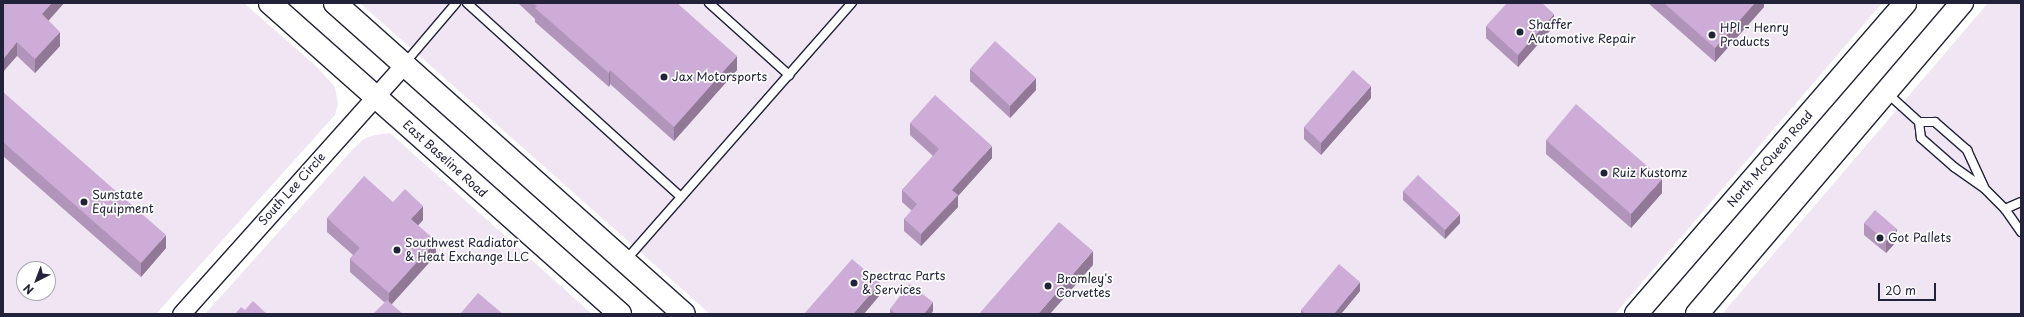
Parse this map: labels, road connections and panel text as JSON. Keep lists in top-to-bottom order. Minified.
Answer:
{"streets":{"main road":["East Baseline Road","North McQueen Road"],"street":["South Lee Circle"]},"crossings":[["East Baseline Road","South Lee Circle"]],"places":["Shaffer Automotive Repair","HPI - Henry Products","Jax Motorsports","Ruiz Kustomz","Sunstate Equipment","Got Pallets","Southwest Radiator & Heat Exchange LLC","Spectrac Parts & Services","Bromley's Corvettes"],"scale_bar":"20 m","north":"bottom left"}
